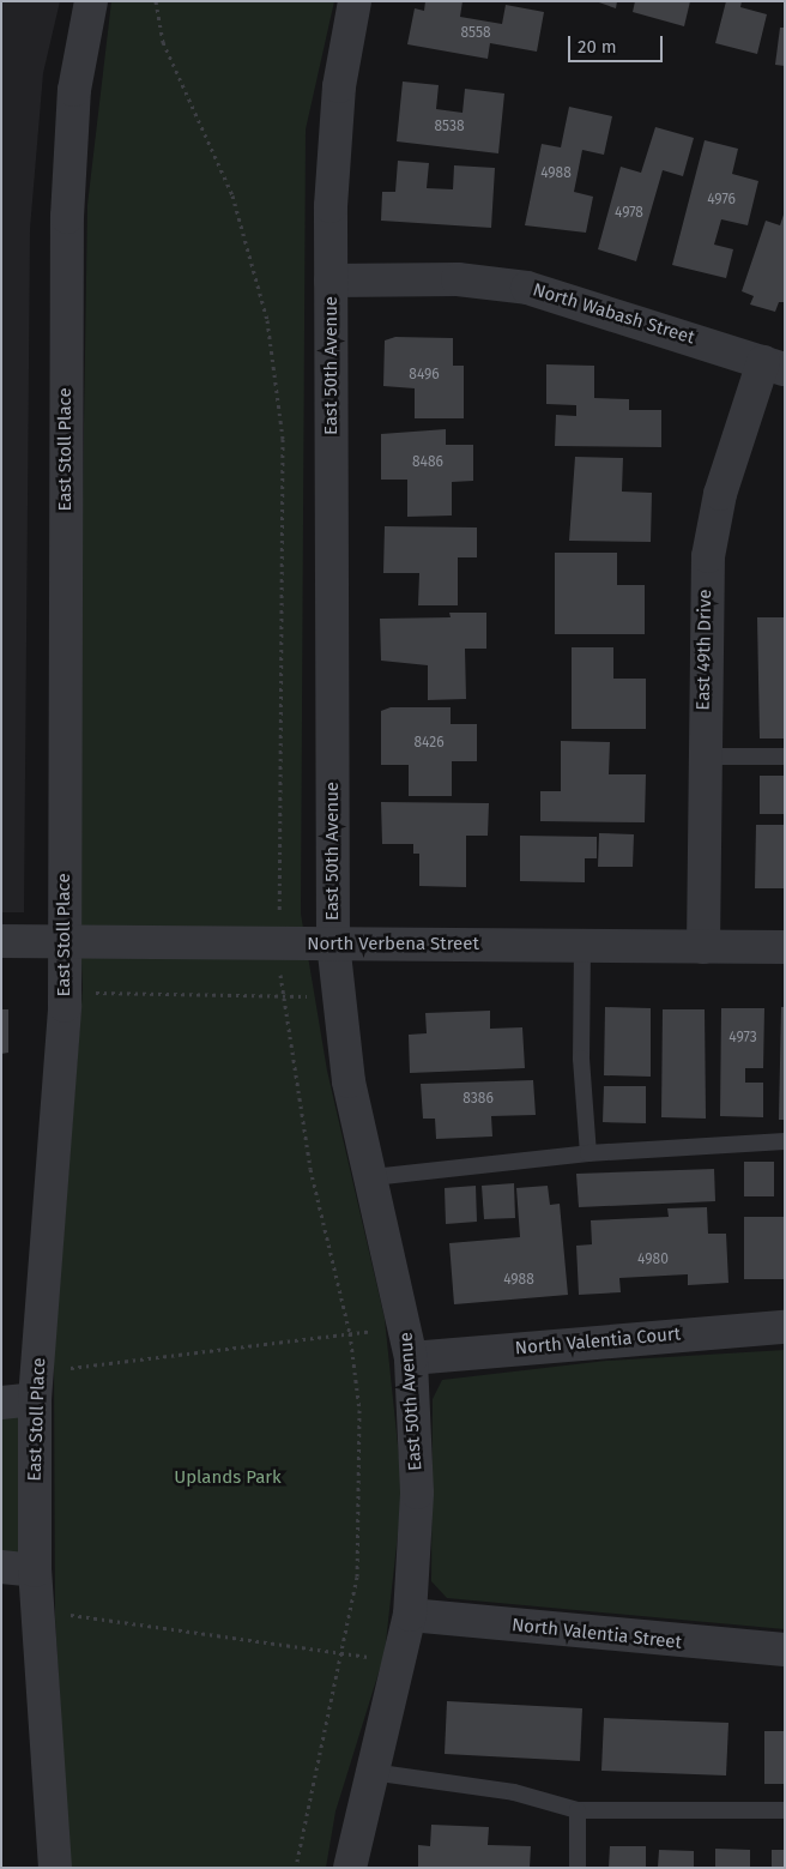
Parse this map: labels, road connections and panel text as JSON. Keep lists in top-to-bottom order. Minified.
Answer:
{"streets":{"street":["North Wabash Street","East 50th Avenue","East Stoll Place","East 49th Drive","North Verbena Street","North Valentia Court","North Valentia Street"]},"crossings":[["North Wabash Street","East 50th Avenue"],["North Wabash Street","East 49th Drive"],["East 50th Avenue","North Verbena Street"],["East 50th Avenue","North Valentia Court"],["East 50th Avenue","North Valentia Street"],["East Stoll Place","North Verbena Street"],["East 49th Drive","North Verbena Street"]],"parks":["Uplands Park"],"house_numbers":["8558","8538","4988","4976","4978","8496","8486","8426","4973","8386","4980","4988"],"scale_bar":"20 m"}
